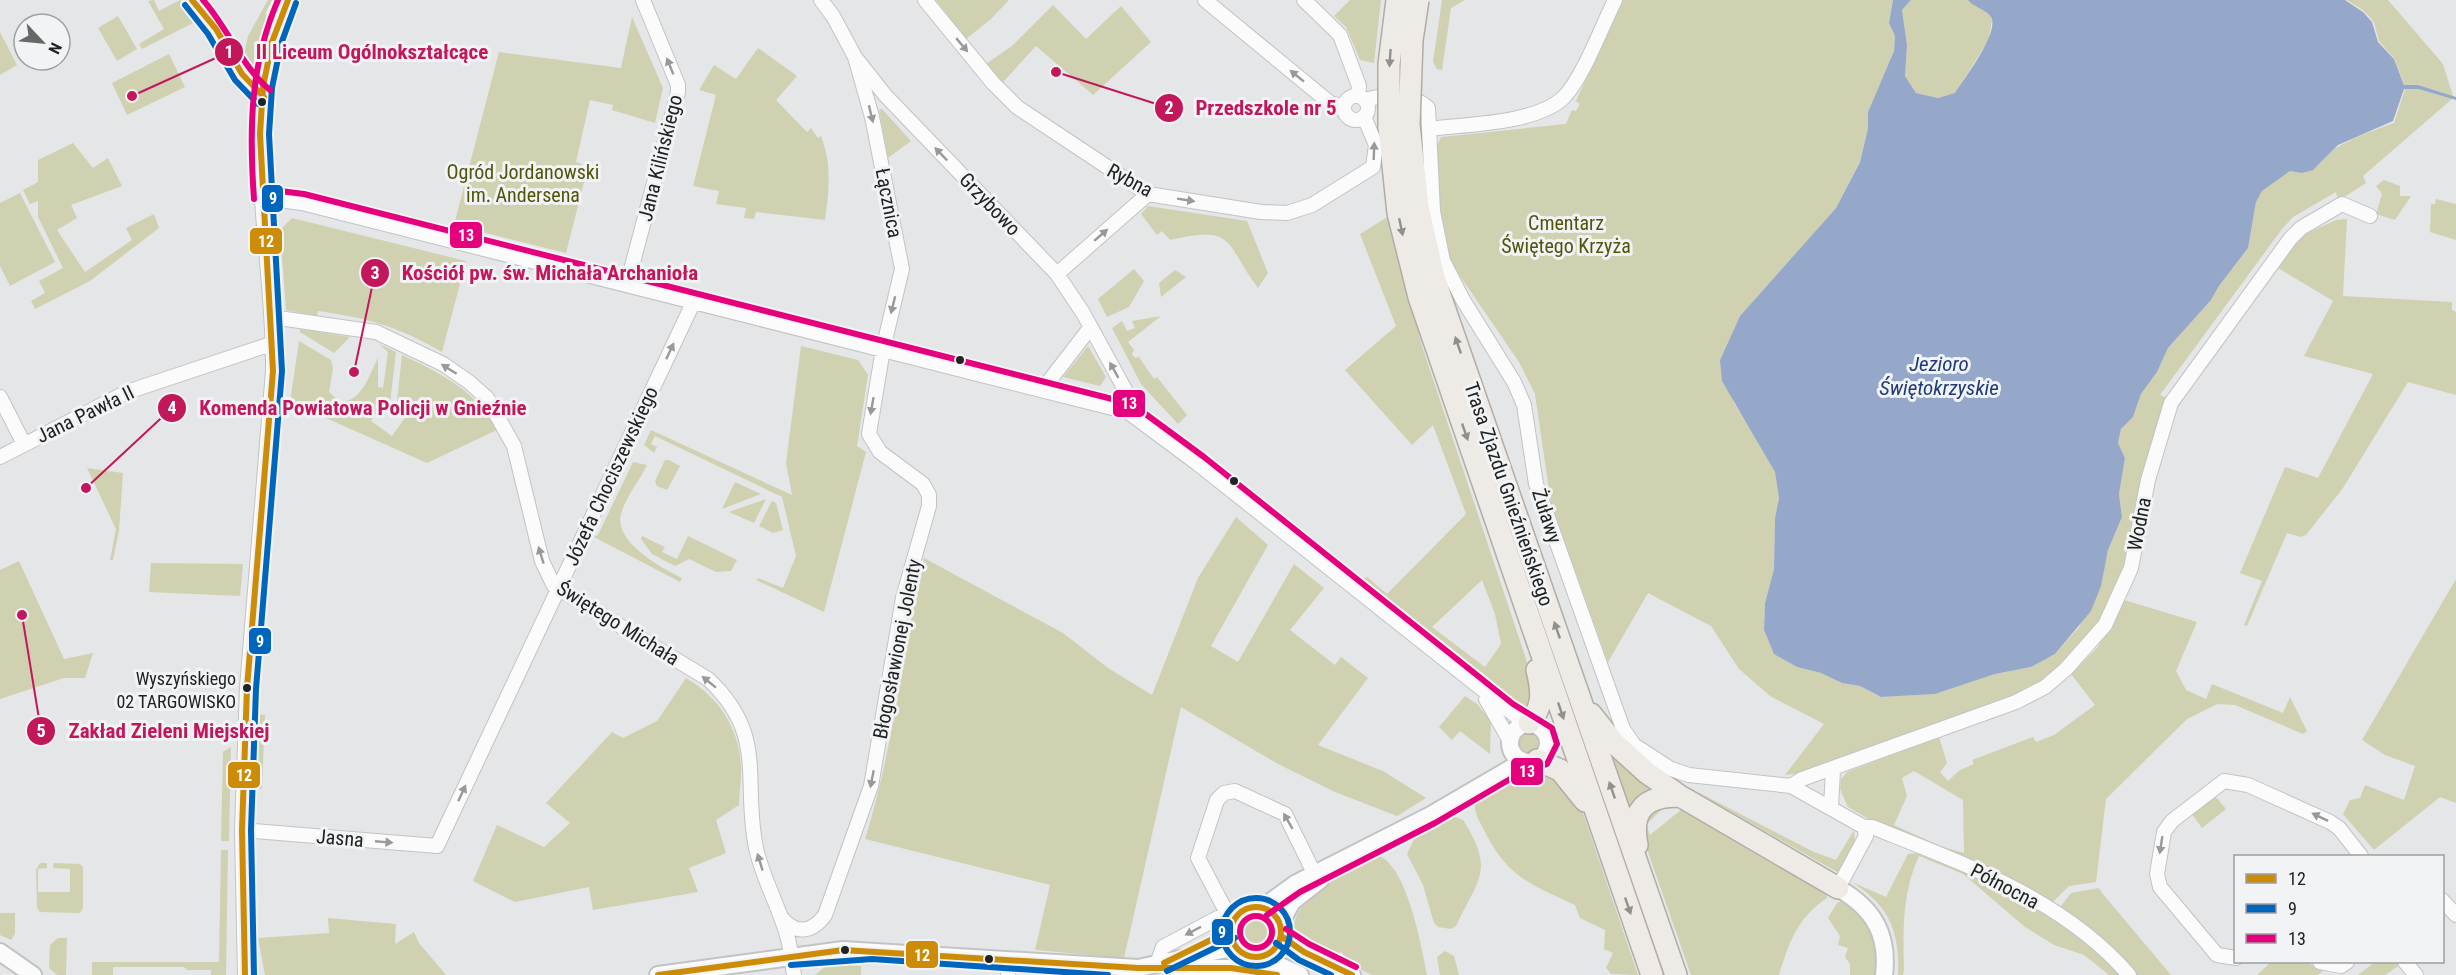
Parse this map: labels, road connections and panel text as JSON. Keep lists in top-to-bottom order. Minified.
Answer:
{"streets":{"main road":["Trasa Zjazdu Gnieźnieńskiego"],"street":["Jana Kilińskiego","Rybna","Łącznica","Grzybowo","Jana Pawła II","Józefa Chociszewskiego","Żuławy","Wodna","Świętego Michała","Błogosławionej Jolenty","Jasna","Północna"]},"crossings":[["Rybna","Żuławy"],["Łącznica","Grzybowo"],["Łącznica","Błogosławionej Jolenty"],["Józefa Chociszewskiego","Świętego Michała"],["Józefa Chociszewskiego","Jasna"],["Trasa Zjazdu Gnieźnieńskiego","Żuławy"],["Żuławy","Wodna"],["Żuławy","Północna"],["Wodna","Północna"],["Świętego Michała","Błogosławionej Jolenty"]],"one_way":["Jana Kilińskiego","Łącznica","Grzybowo","Józefa Chociszewskiego","Świętego Michała","Błogosławionej Jolenty","Jasna"],"water":["Jezioro Świętokrzyskie"],"parks":["Ogród Jordanowski im. Andersena","Cmentarz Świętego Krzyża"],"places":["Przedszkole nr 5","II Liceum Ogólnokształcące","Kościół pw. św. Michała Archanioła","Komenda Powiatowa Policji w Gnieźnie","Zakład Zieleni Miejskiej","Wyszyńskiego 02 TARGOWISKO"],"lines":["transit line 12","transit line 13","transit line 9"],"legend":["12","9","13"],"north":"bottom right"}
